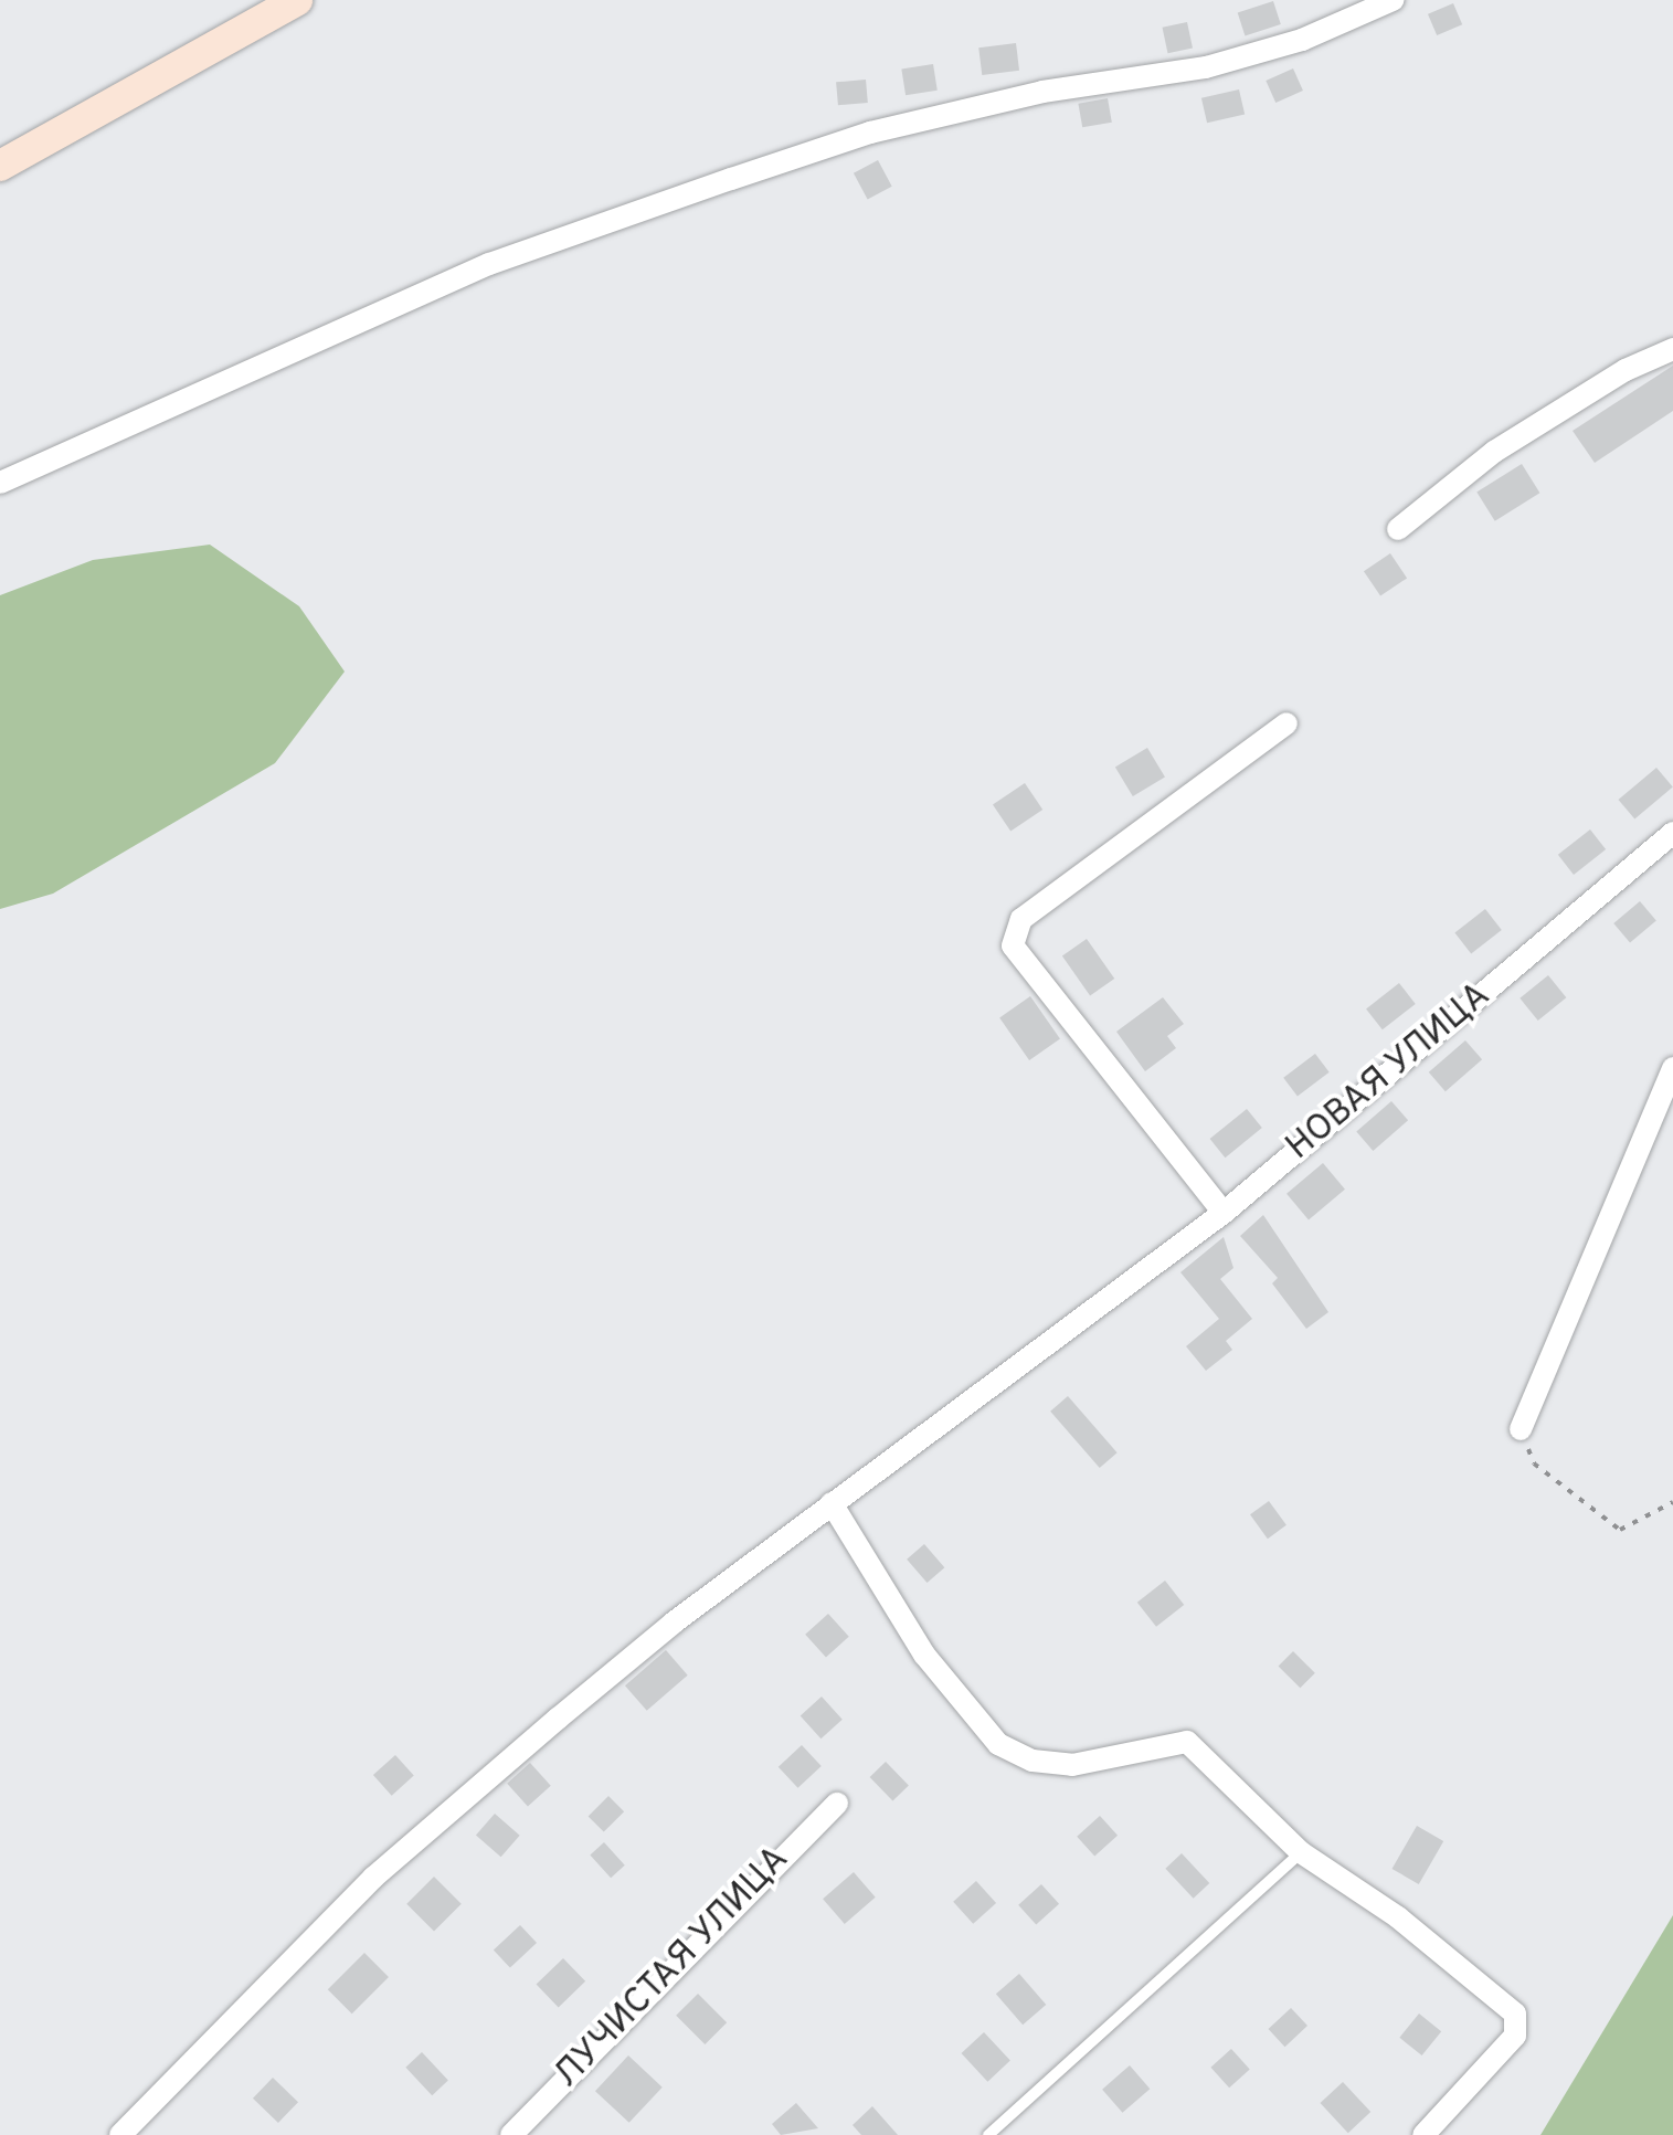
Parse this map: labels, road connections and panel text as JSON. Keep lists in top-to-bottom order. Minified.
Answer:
{"streets":{"street":["НОВАЯ УЛИЦА","ЛУЧИСТАЯ УЛИЦА"]}}
